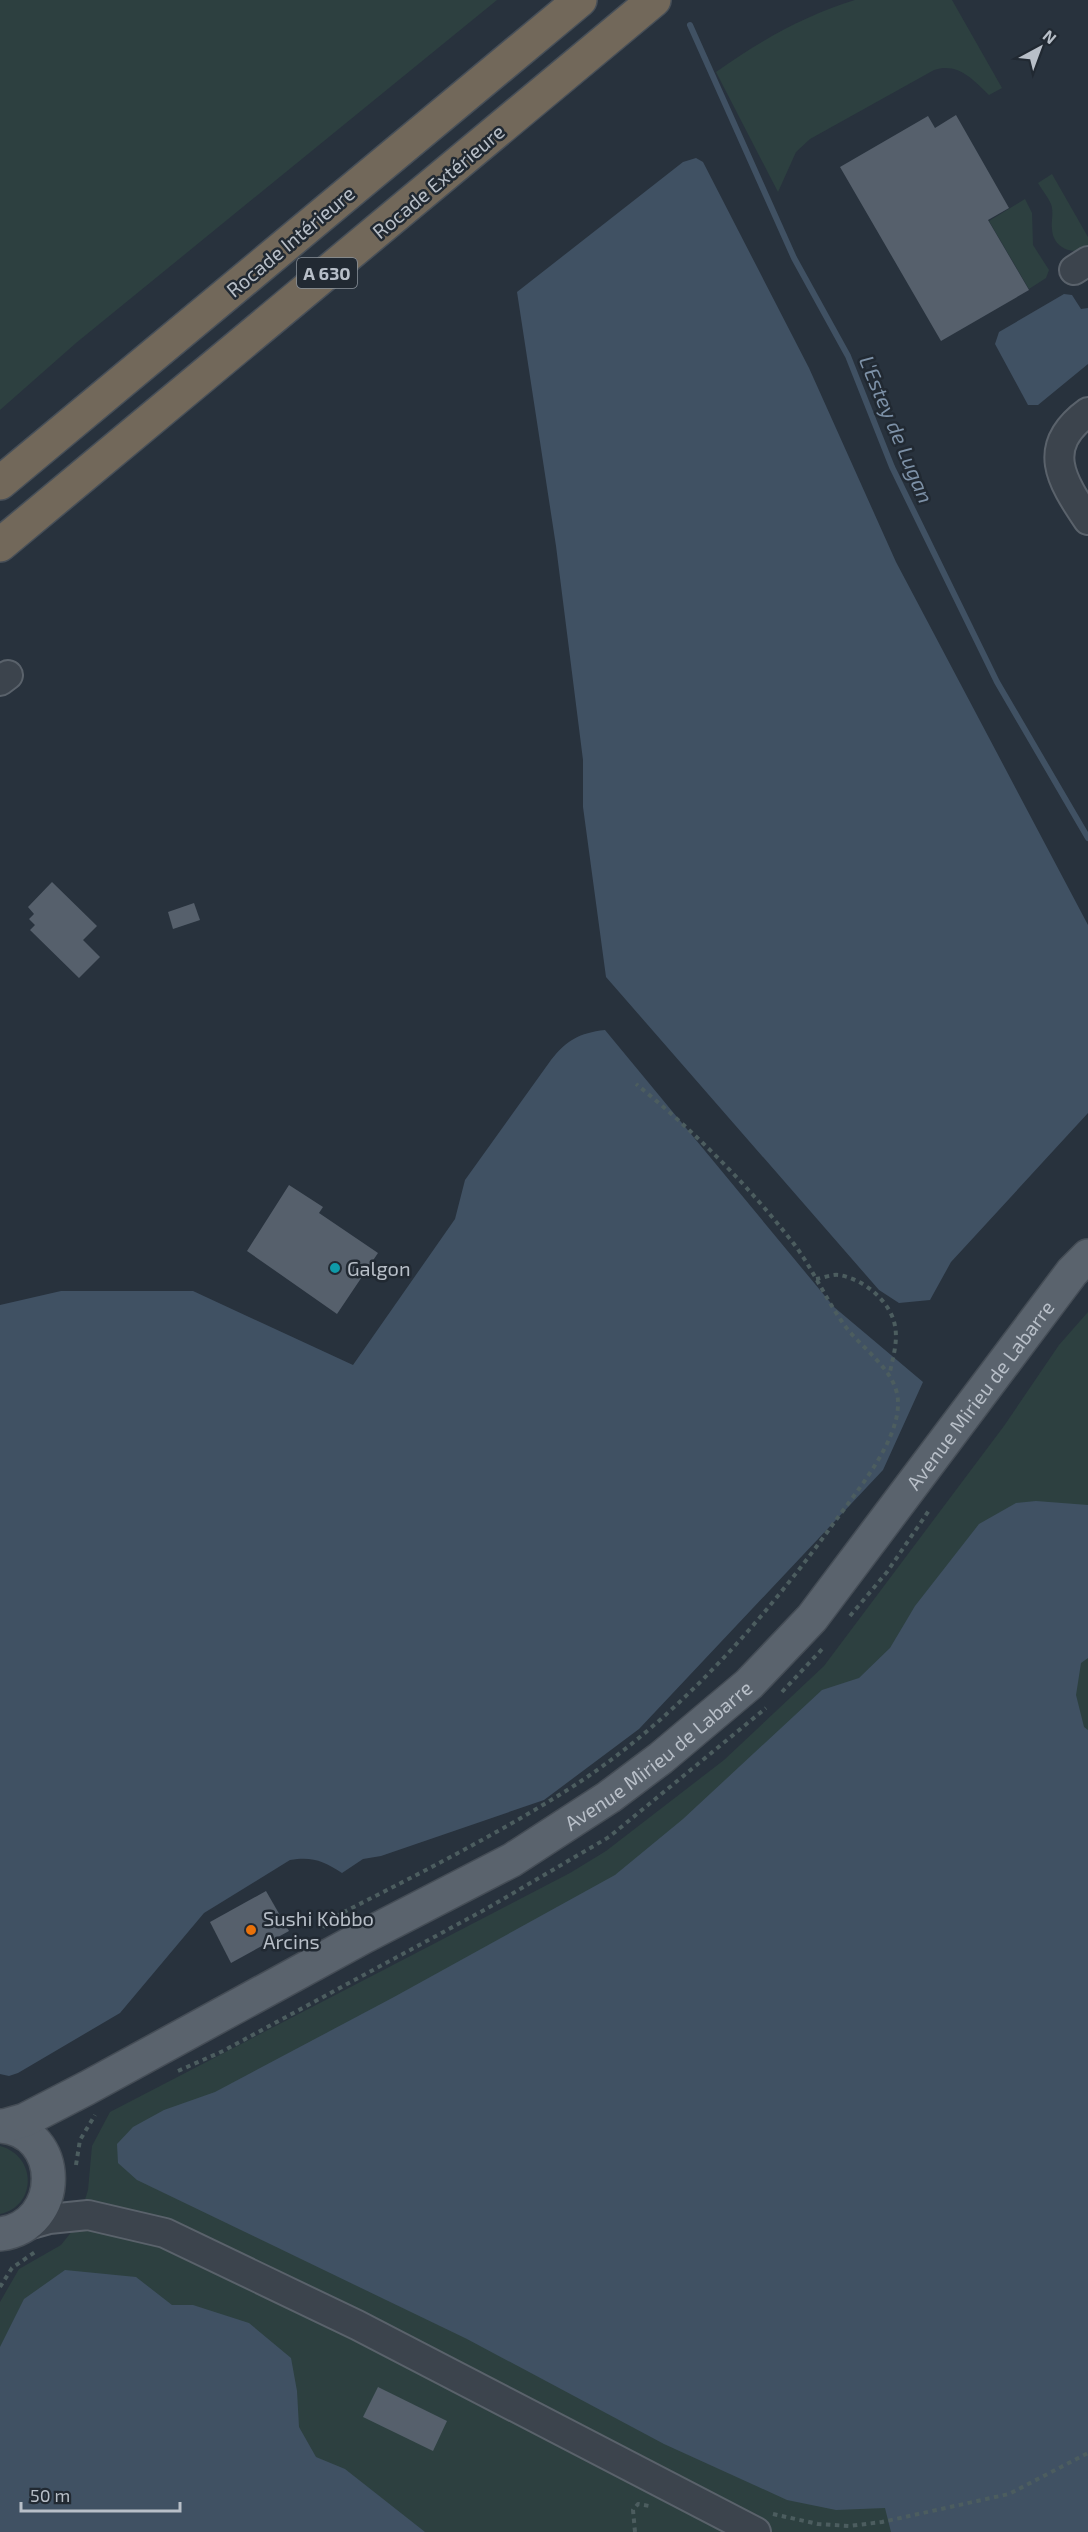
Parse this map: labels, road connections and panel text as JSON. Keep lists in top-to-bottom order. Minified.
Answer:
{"streets":{"highway":["Rocade Extérieure","Rocade Intérieure","A 630"],"main road":["Avenue Mirieu de Labarre"]},"water":["L'Estey de Lugan"],"places":["Galgon","Sushi Kòbbo Arcins"],"scale_bar":"50 m","north":"top right"}
